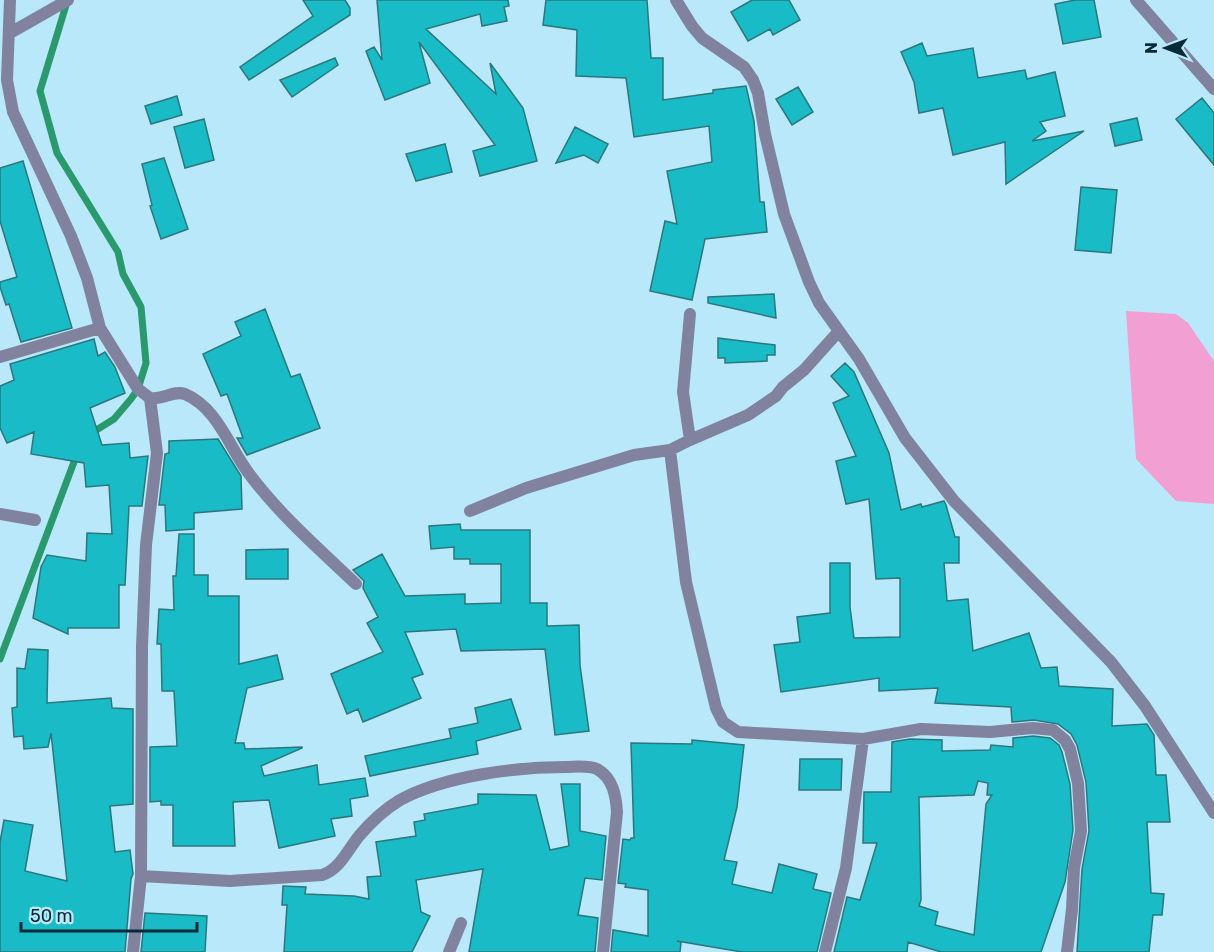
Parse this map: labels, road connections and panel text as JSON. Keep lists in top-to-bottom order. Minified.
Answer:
{"scale_bar":"50 m","north":"left"}
